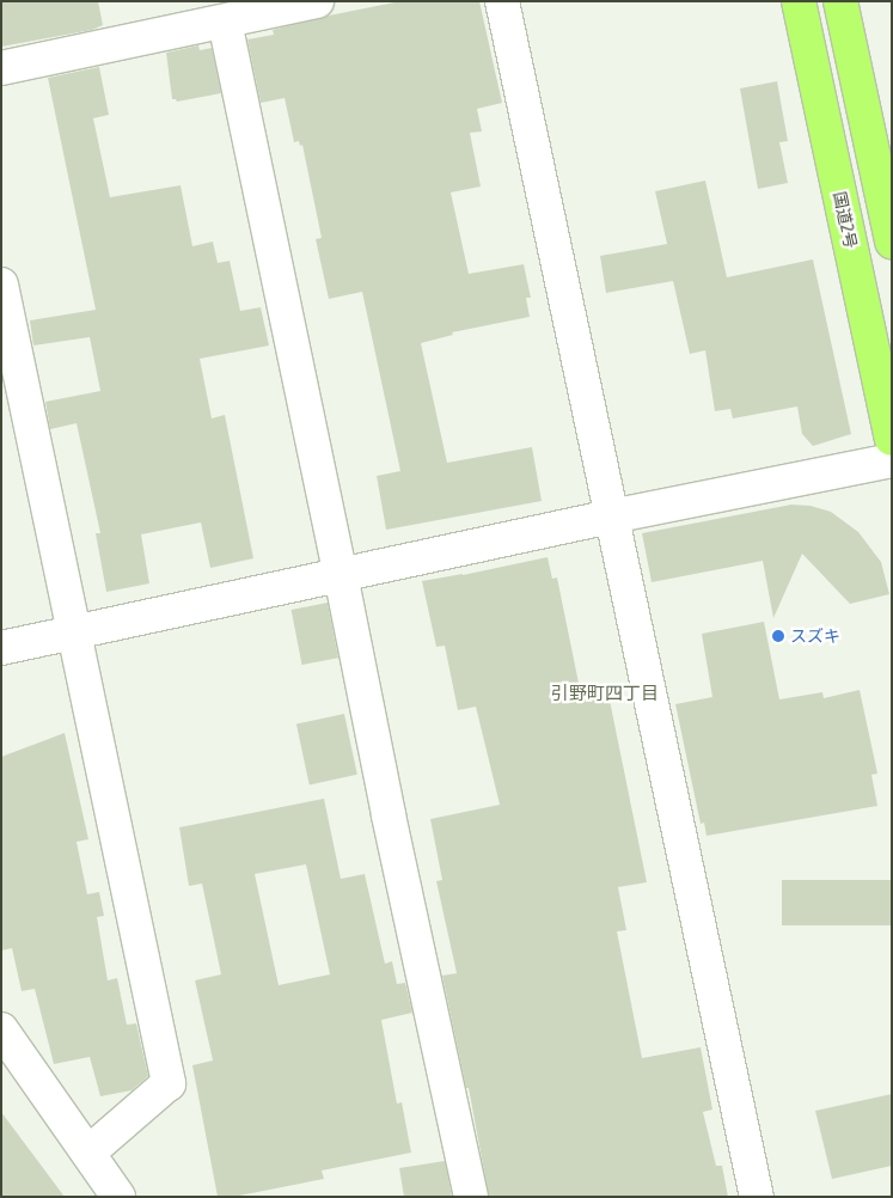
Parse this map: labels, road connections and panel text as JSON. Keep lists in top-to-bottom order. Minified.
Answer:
{"streets":{"highway":["国道2号"]},"districts":["引野町四丁目"],"places":["スズキ"]}
